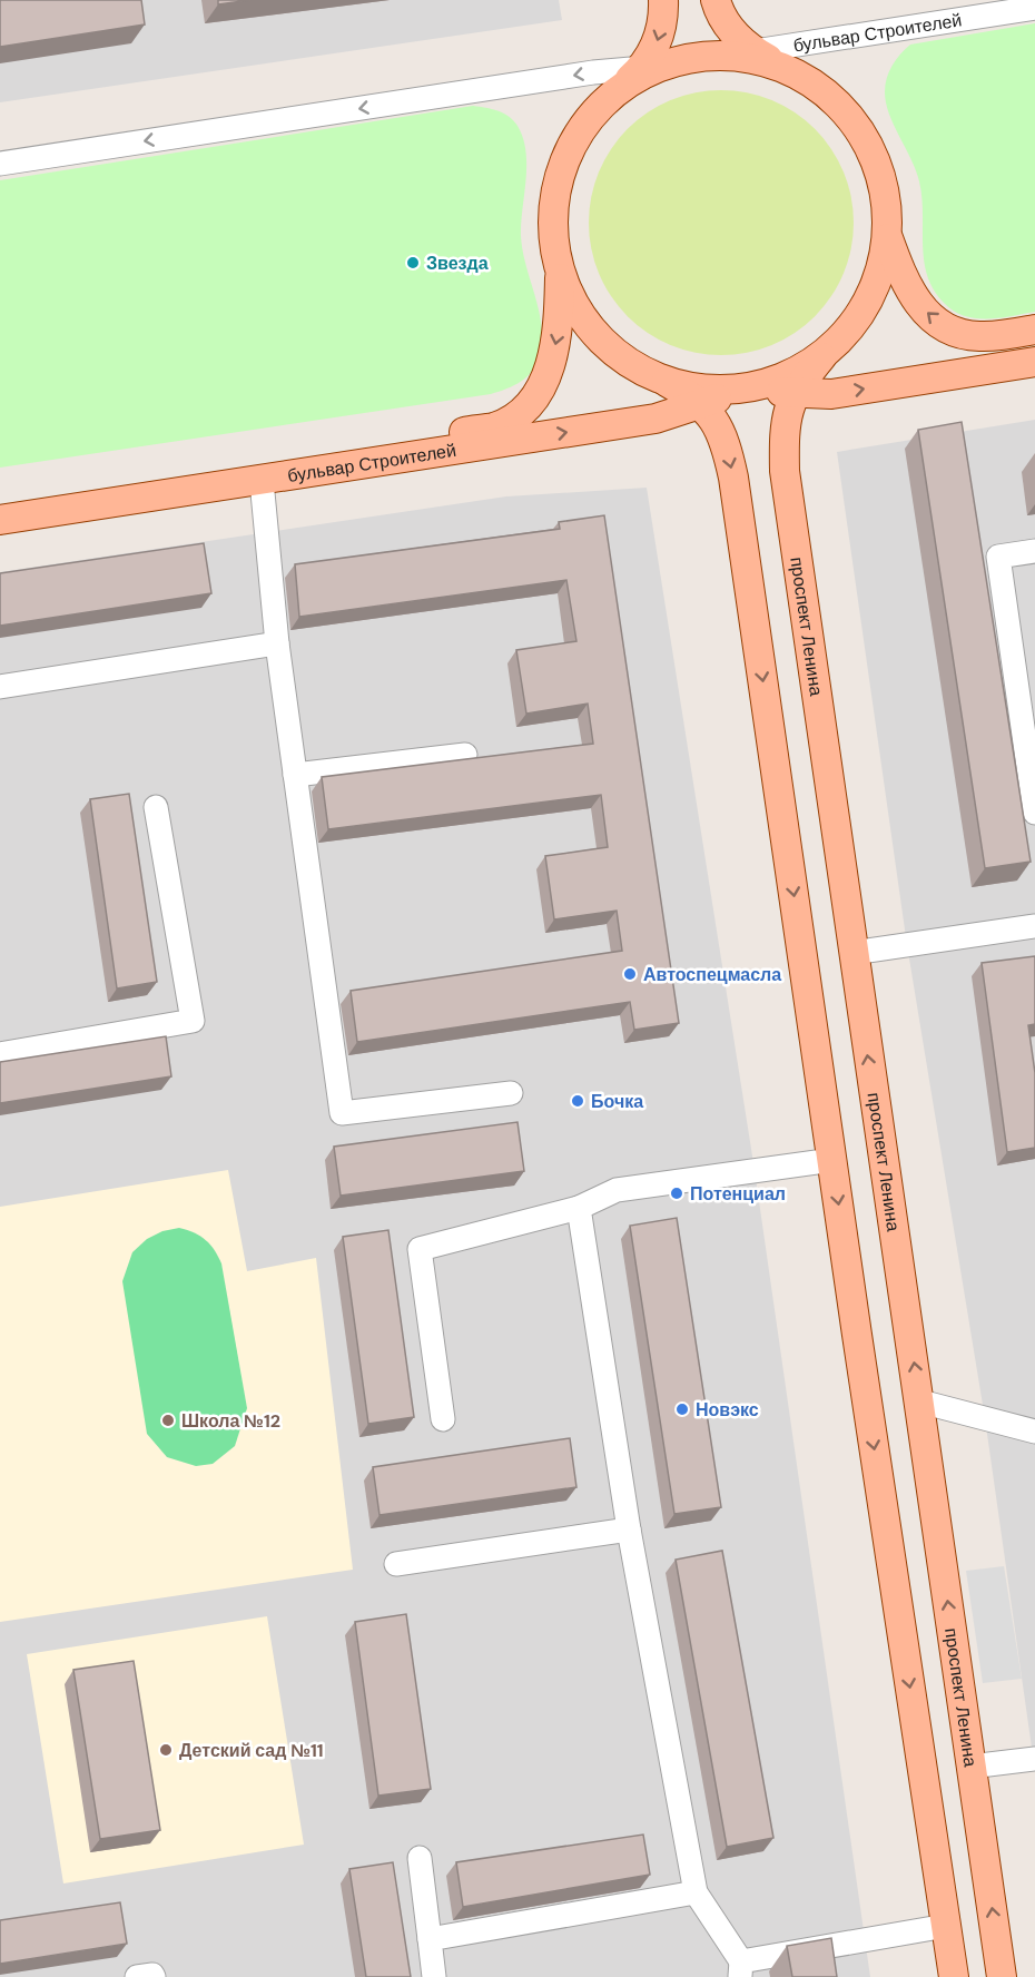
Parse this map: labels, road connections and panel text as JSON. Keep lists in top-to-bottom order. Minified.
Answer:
{"streets":{"main road":["бульвар Строителей","проспект Ленина"]},"places":["Звезда","Автоспецмасла","Бочка","Потенциал","Новэкс","Школа №12","Детский сад №11"]}
